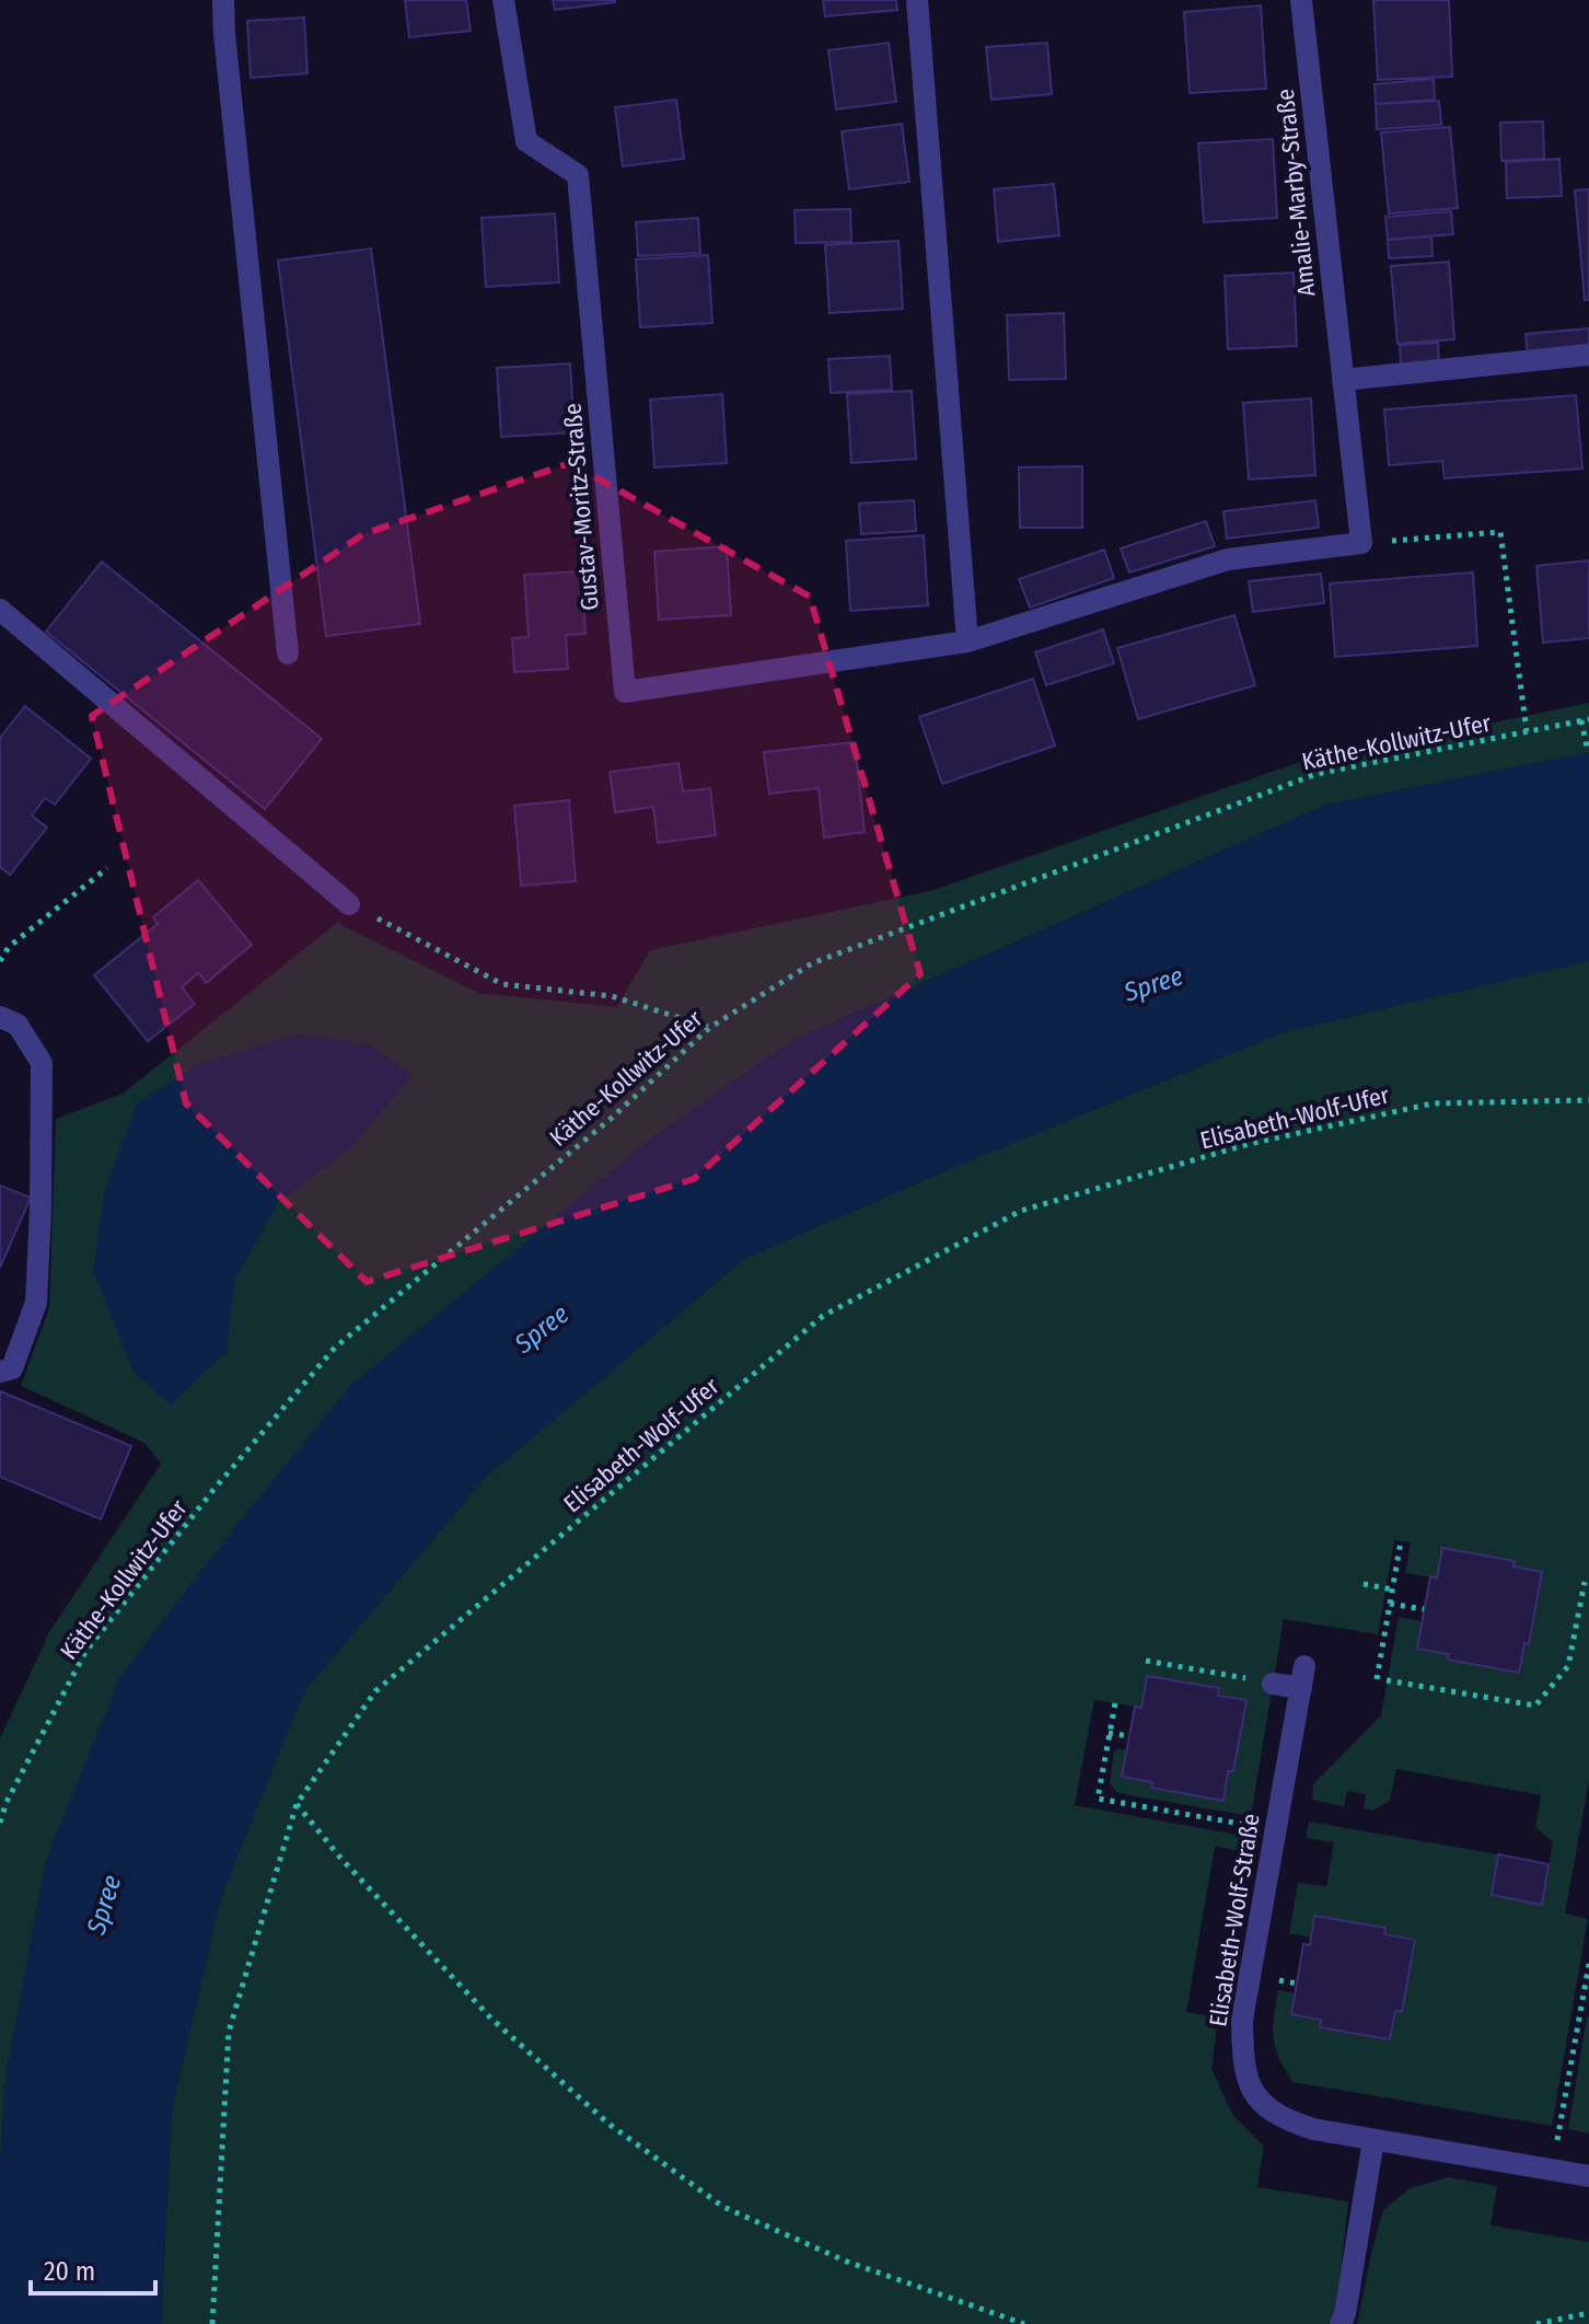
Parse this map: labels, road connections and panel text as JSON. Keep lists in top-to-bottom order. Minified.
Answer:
{"streets":{"street":["Amalie-Marby-Straße","Gustav-Moritz-Straße","Elisabeth-Wolf-Straße"],"path":["Käthe-Kollwitz-Ufer","Elisabeth-Wolf-Ufer"]},"crossings":[["Amalie-Marby-Straße","Gustav-Moritz-Straße"]],"water":["Spree"],"scale_bar":"20 m"}
